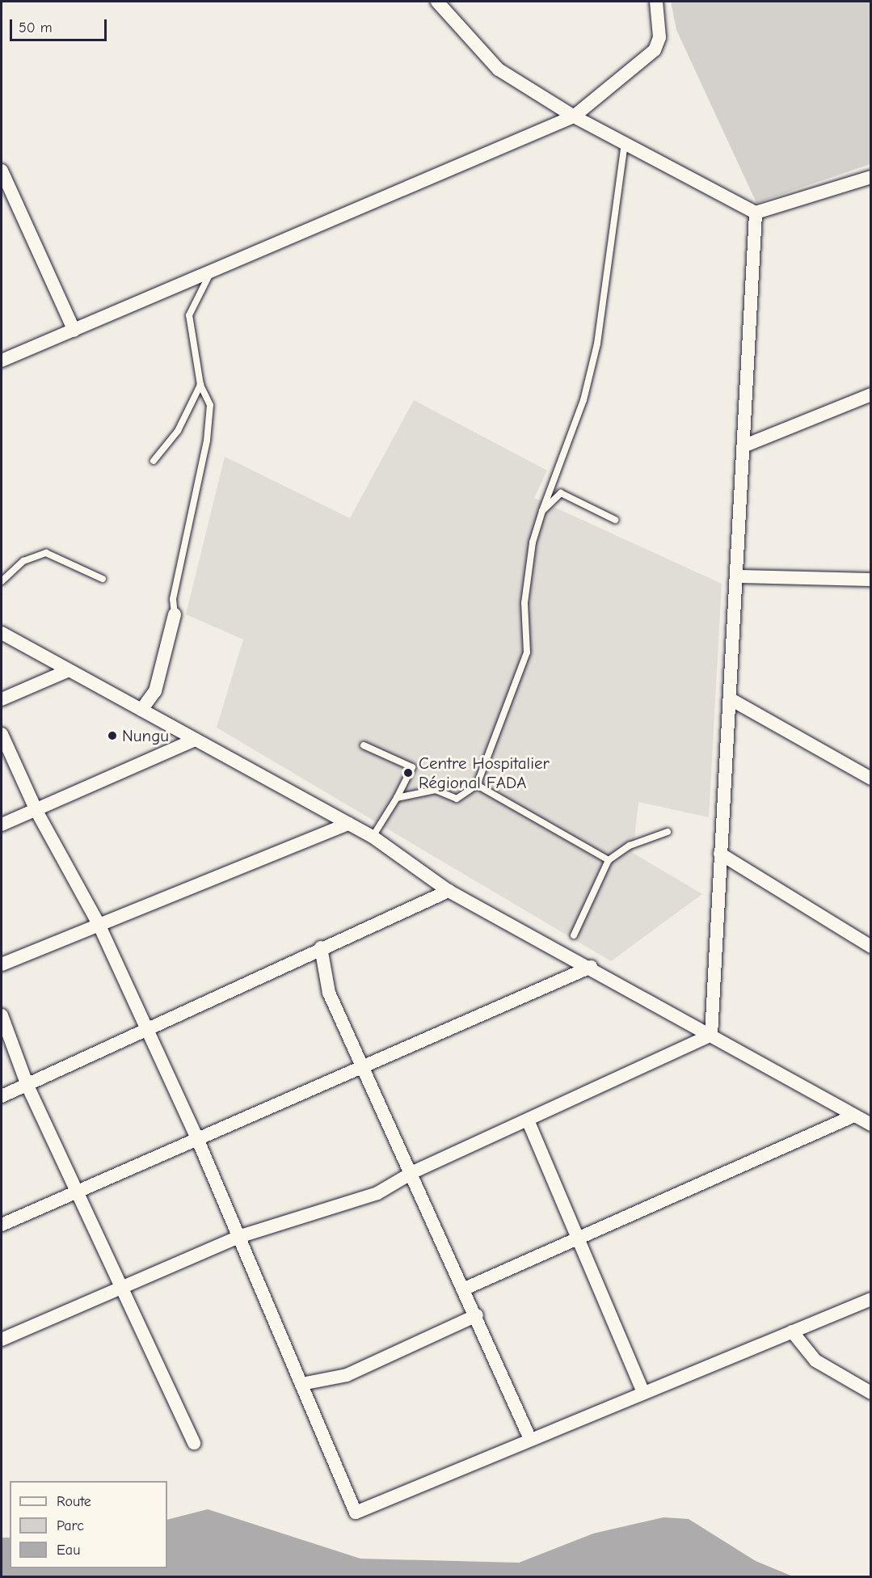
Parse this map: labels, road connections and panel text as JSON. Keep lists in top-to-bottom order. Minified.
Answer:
{"places":["Nungu","Centre Hospitalier Régional FADA"],"legend":["Route","Parc","Eau"],"scale_bar":"50 m"}
